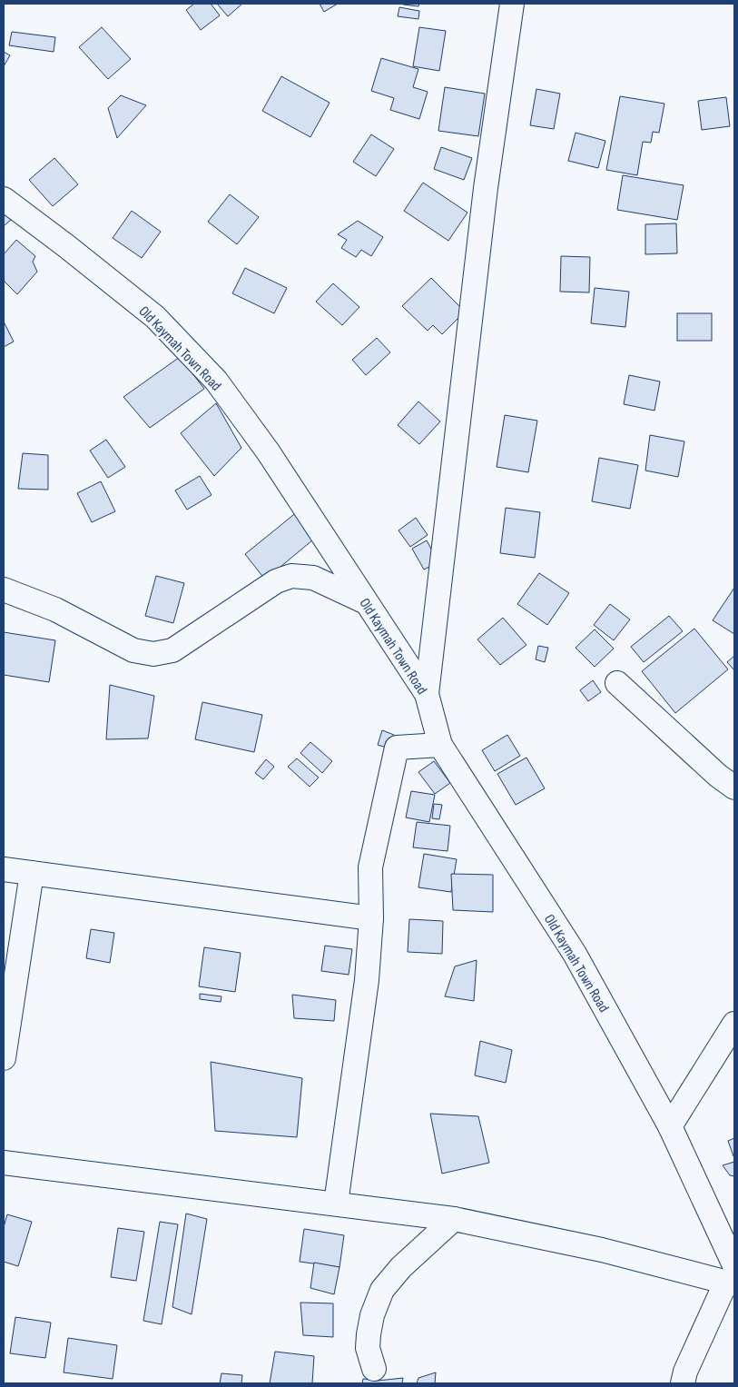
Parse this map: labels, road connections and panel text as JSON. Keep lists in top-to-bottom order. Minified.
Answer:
{"streets":{"street":["Old Kaymah Town Road"]}}
